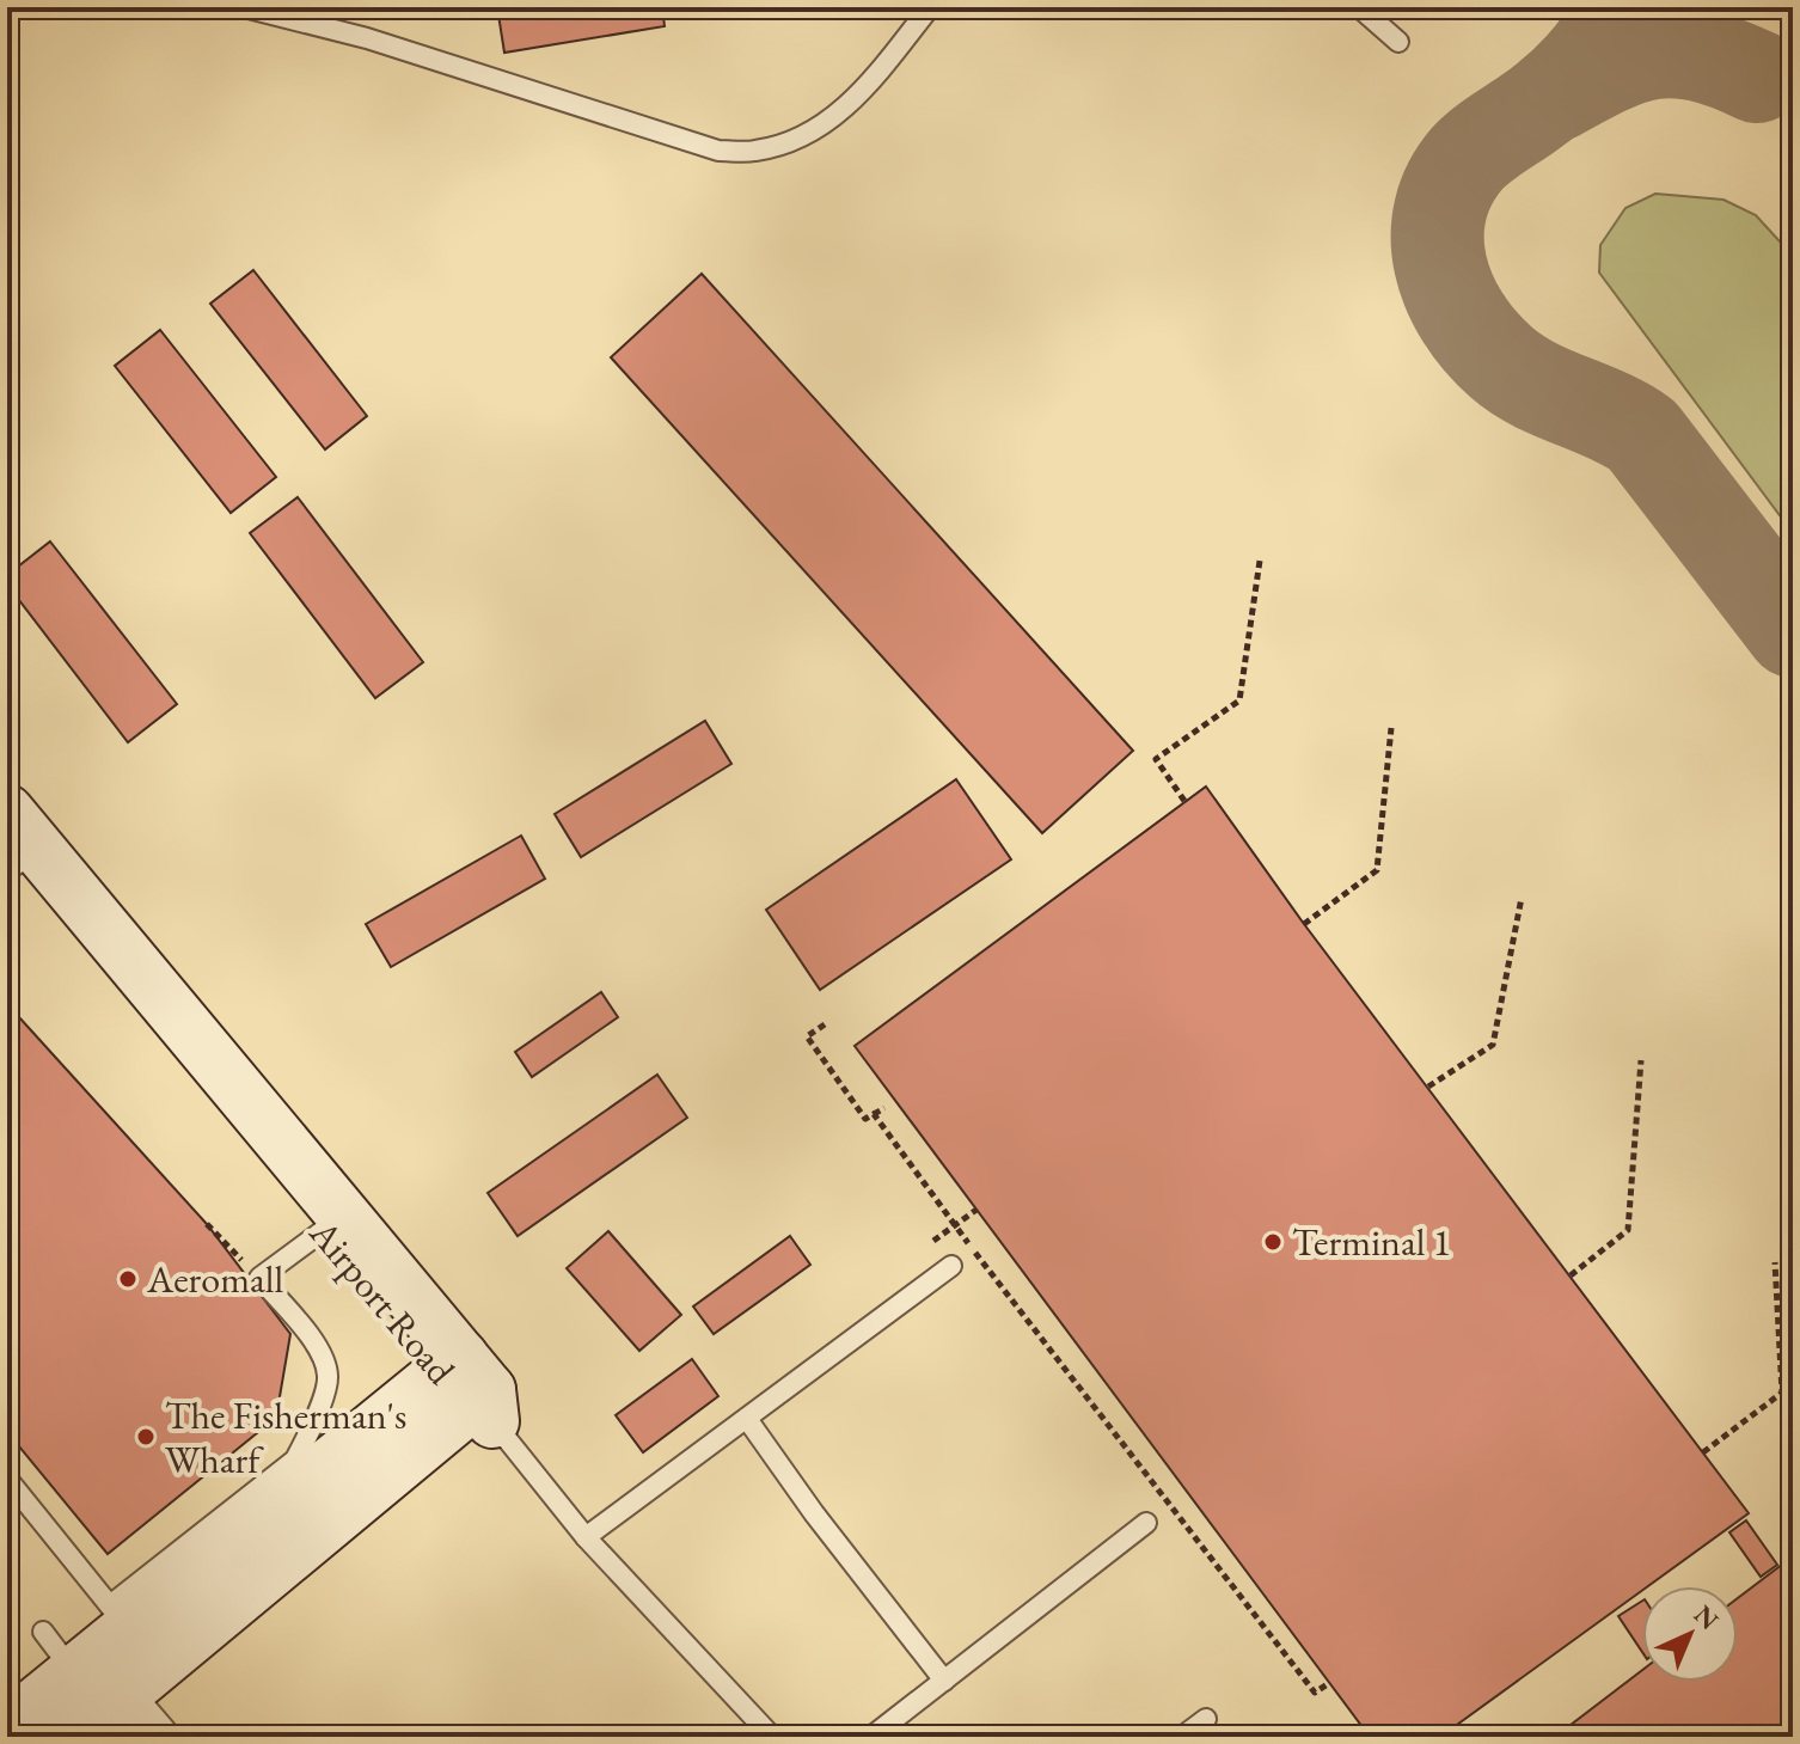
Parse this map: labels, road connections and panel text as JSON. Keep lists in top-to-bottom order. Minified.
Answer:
{"streets":{"main road":["Airport Road"]},"places":["Terminal 1","Aeromall","The Fisherman's Wharf"],"north":"top right"}
